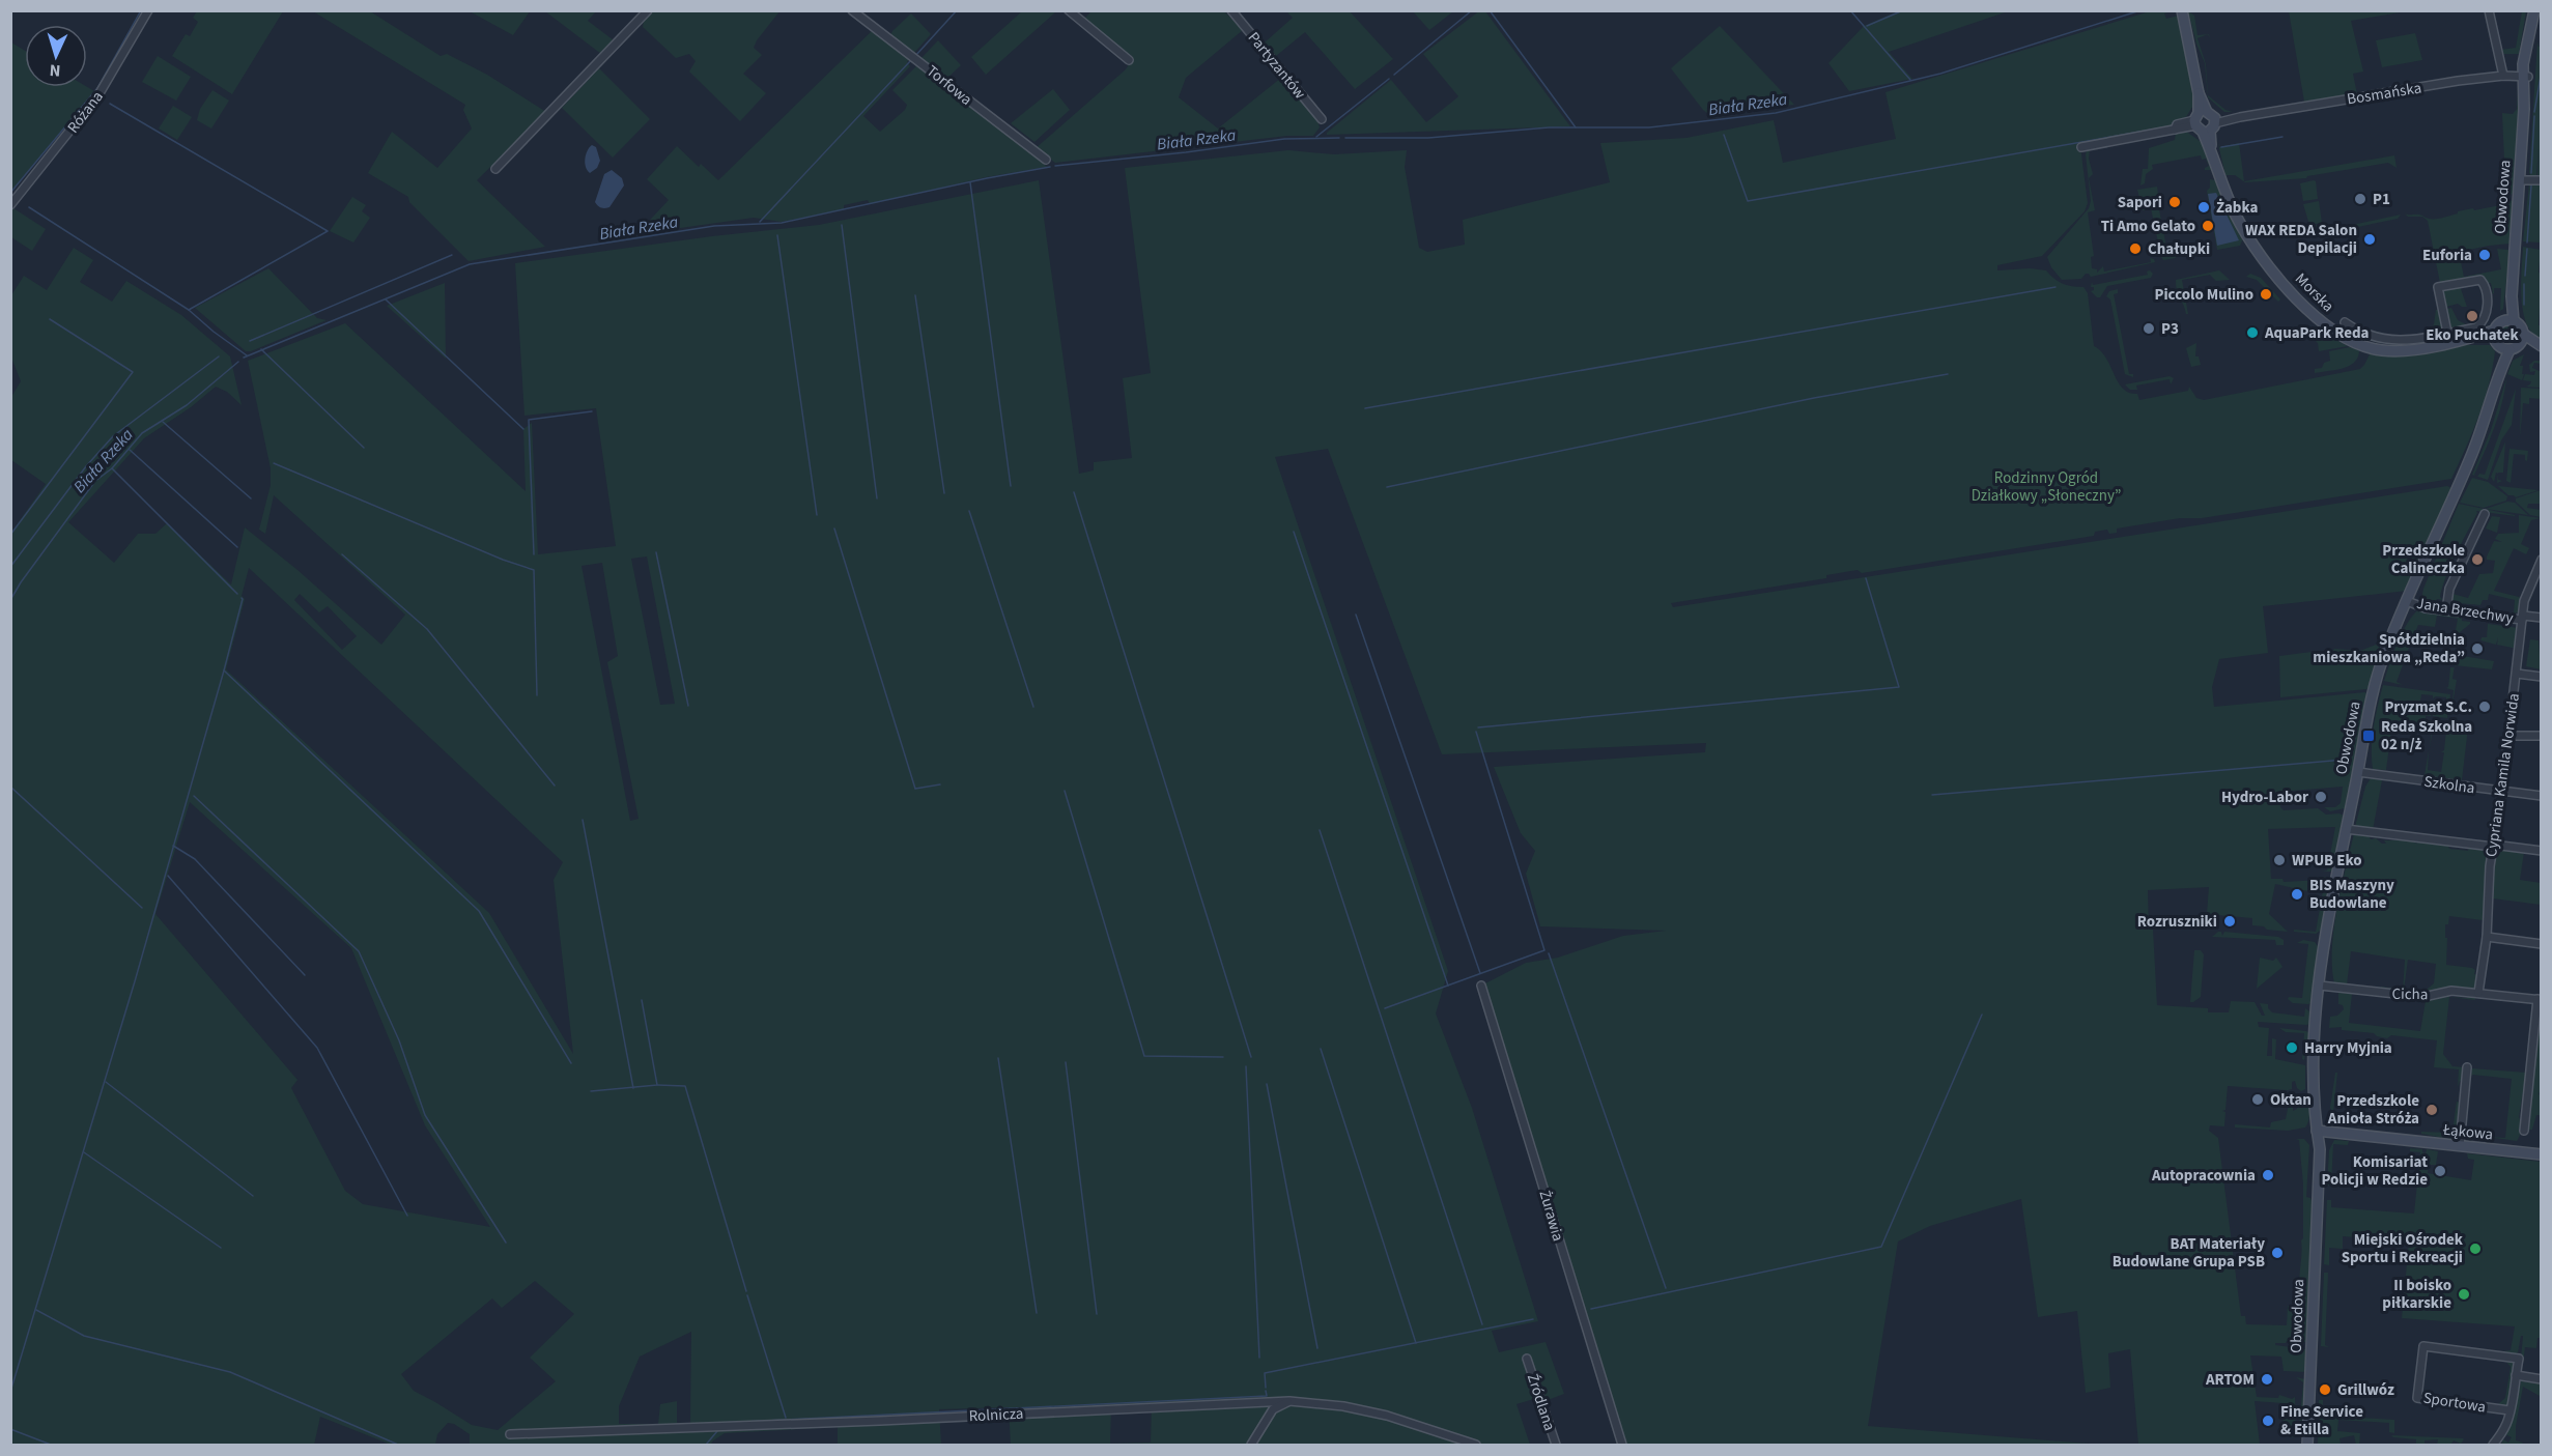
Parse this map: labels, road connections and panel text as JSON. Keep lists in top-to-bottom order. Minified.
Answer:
{"streets":{"main road":["Obwodowa","Morska","Łąkowa"],"street":["Partyzantów","Torfowa","Bosmańska","Różana","Jana Brzechwy","Cypriana Kamila Norwida","Szkolna","Cicha","Żurawia","Źródlana","Sportowa","Rolnicza"]},"crossings":[["Bosmańska","Obwodowa"],["Bosmańska","Morska"],["Obwodowa","Morska"],["Obwodowa","Jana Brzechwy"],["Obwodowa","Szkolna"],["Obwodowa","Cicha"],["Obwodowa","Łąkowa"],["Jana Brzechwy","Cypriana Kamila Norwida"],["Cypriana Kamila Norwida","Szkolna"],["Cypriana Kamila Norwida","Cicha"]],"water":["Biała Rzeka"],"parks":["Rodzinny Ogród Działkowy „Słoneczny”"],"places":{"other":["P1","Sapori","Żabka","Ti Amo Gelato","WAX REDA Salon Depilacji","Chałupki","Euforia","Piccolo Mulino","Eko Puchatek","P3","AquaPark Reda","Przedszkole Calineczka","Spółdzielnia mieszkaniowa „Reda”","Pryzmat S.C.","Hydro-Labor","WPUB Eko","BIS Maszyny Budowlane","Rozruszniki","Harry Myjnia","Oktan","Przedszkole Anioła Stróża","Komisariat Policji w Redzie","Autopracownia","Miejski Ośrodek Sportu i Rekreacji","BAT Materiały Budowlane Grupa PSB","II boisko piłkarskie","ARTOM","Grillwóz","Fine Service & Etilla"],"transit":["Reda Szkolna 02 n/ż"]},"north":"bottom"}
